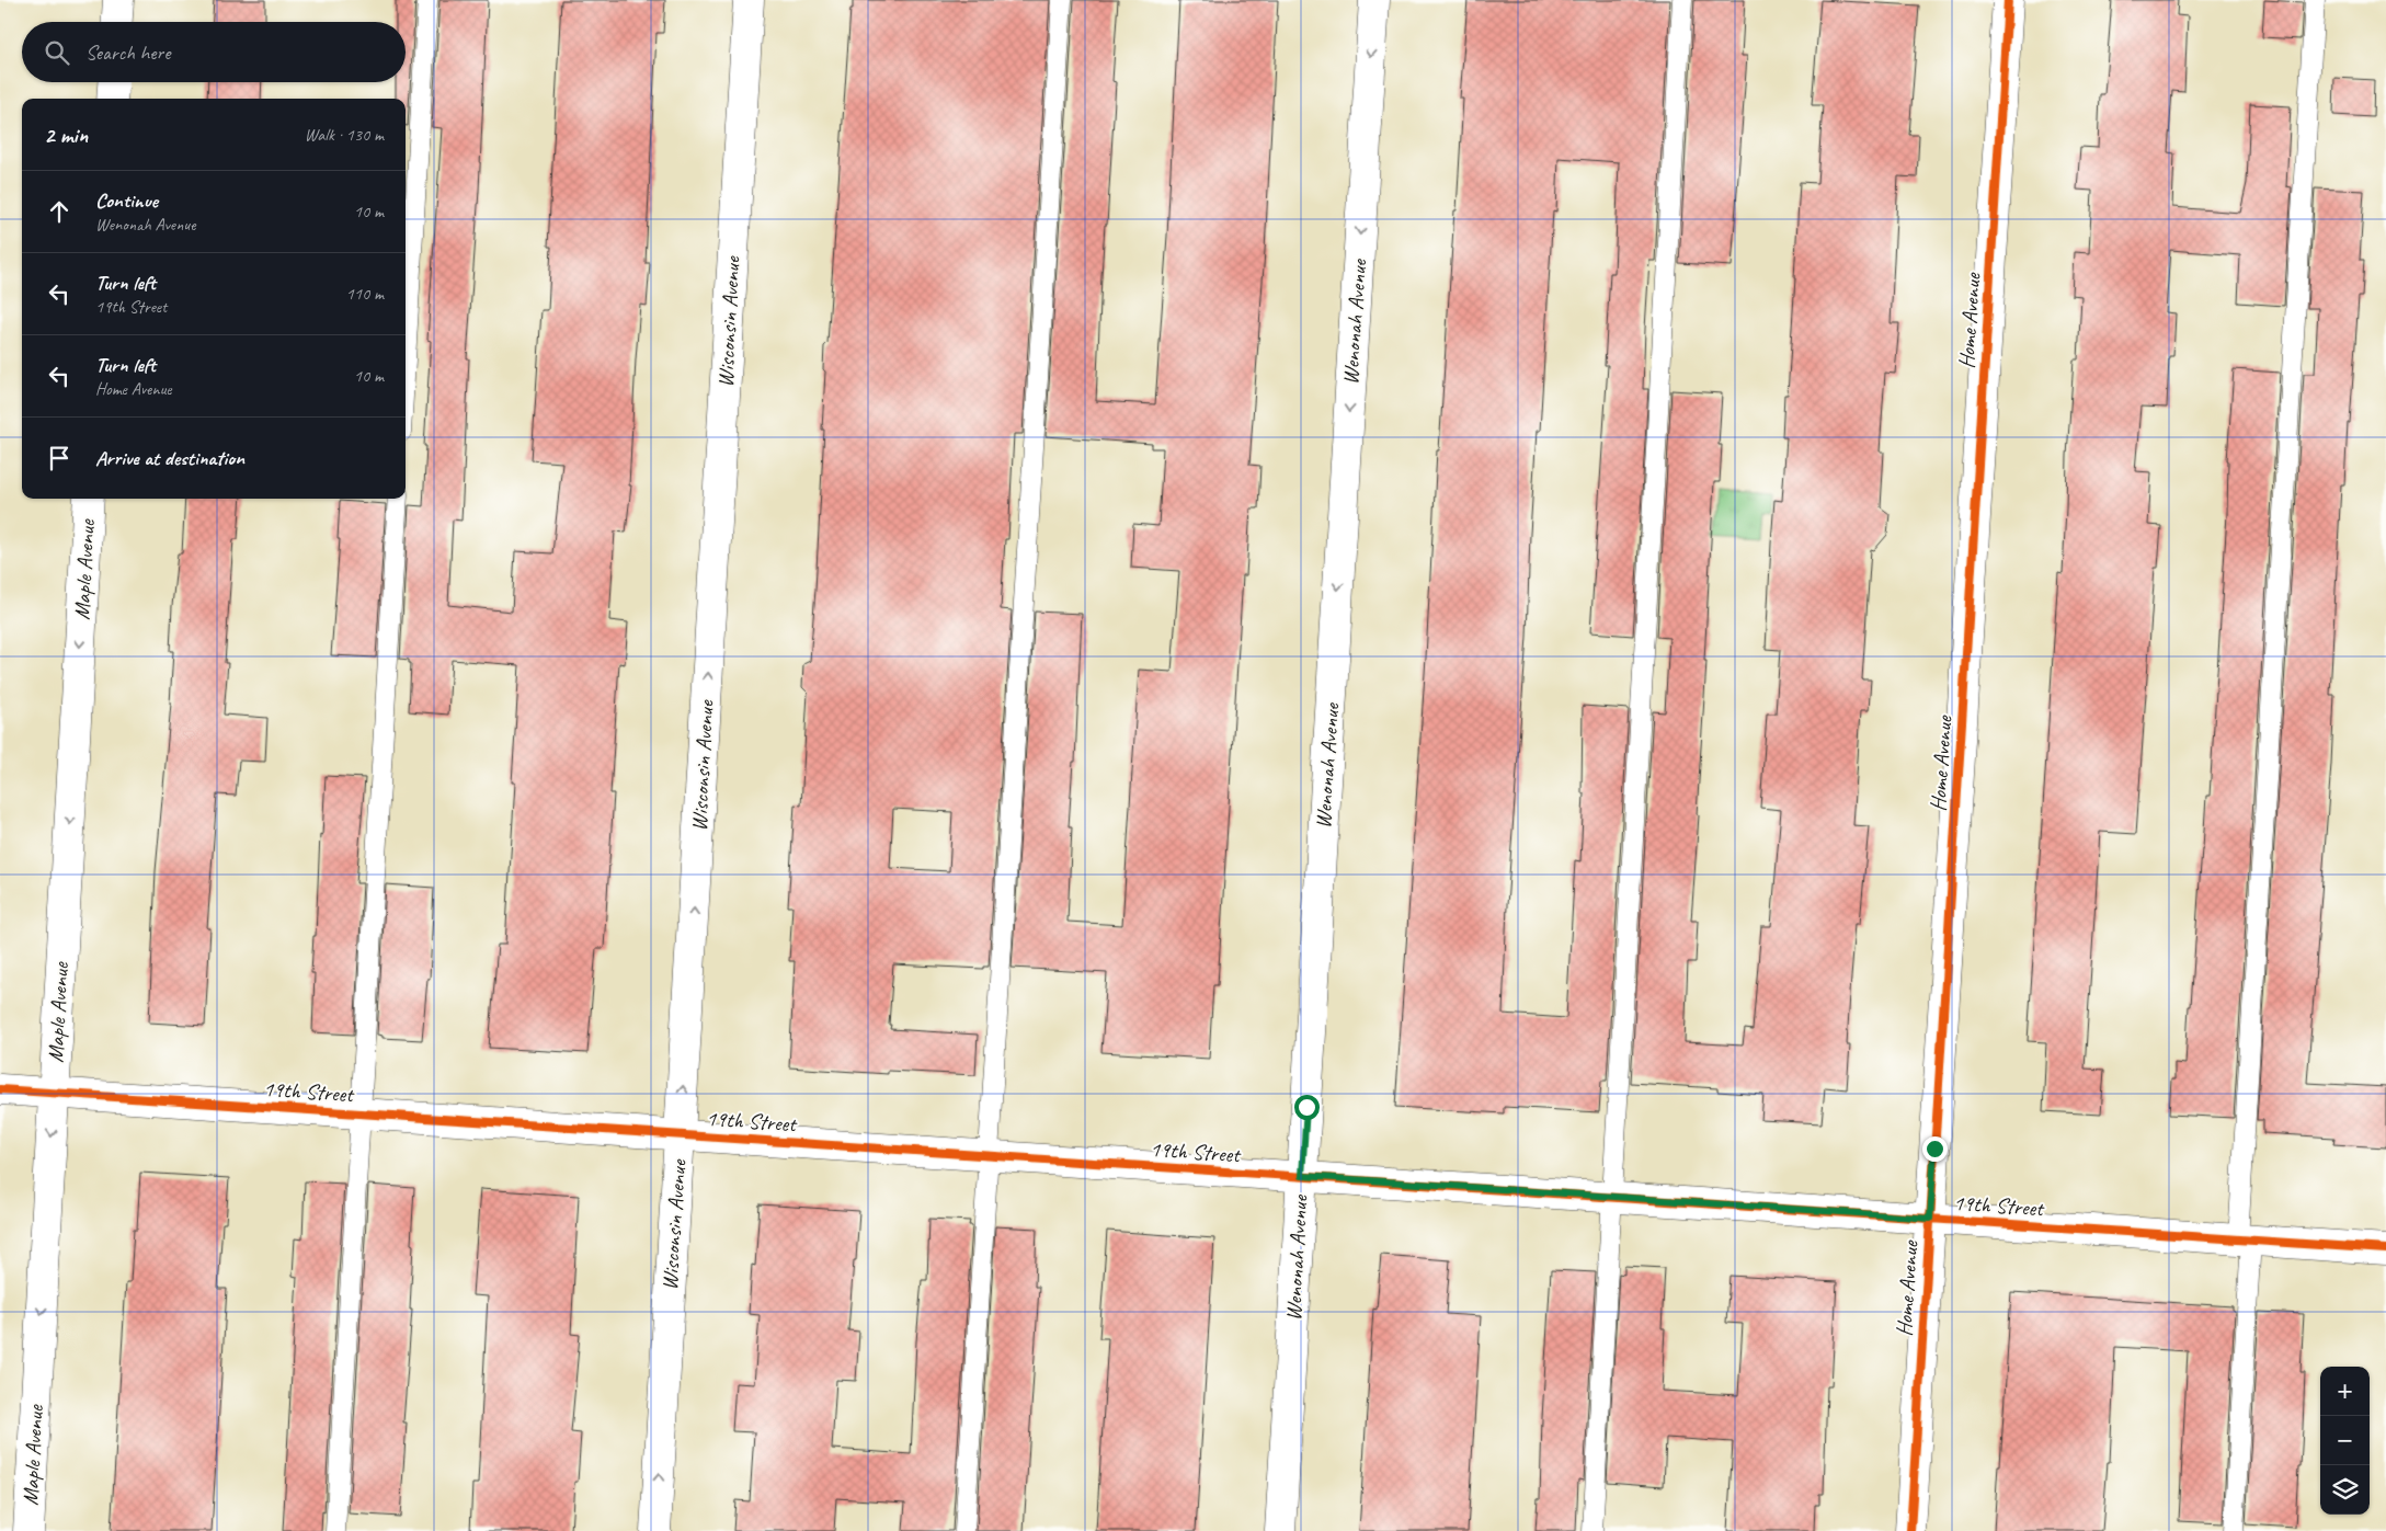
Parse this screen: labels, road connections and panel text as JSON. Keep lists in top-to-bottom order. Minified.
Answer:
{"streets":{"street":["Home Avenue","Wisconsin Avenue","Wenonah Avenue","Maple Avenue","19th Street"]},"crossings":[["Home Avenue","19th Street"],["Wisconsin Avenue","19th Street"],["Wenonah Avenue","19th Street"],["Maple Avenue","19th Street"]],"one_way":["Wisconsin Avenue","Wenonah Avenue","Maple Avenue"],"page":{"search":"Search here","heading":["2 min","Walk · 130 m"],"list":[["Continue","Wenonah Avenue","10 m"],["Turn left","19th Street","110 m"],["Turn left","Home Avenue","10 m"],"Arrive at destination"],"map_buttons":["+","−"]}}
